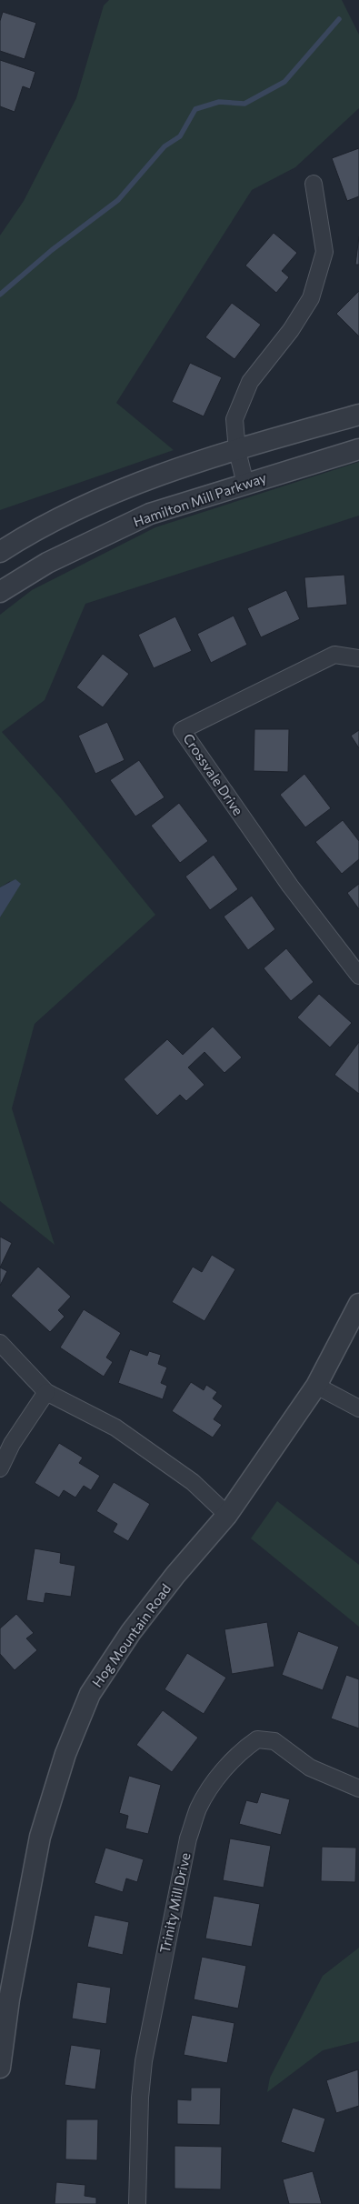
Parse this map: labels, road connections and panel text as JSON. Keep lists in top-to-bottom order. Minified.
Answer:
{"streets":{"street":["Hamilton Mill Parkway","Crossvale Drive","Hog Mountain Road","Trinity Mill Drive"]}}
